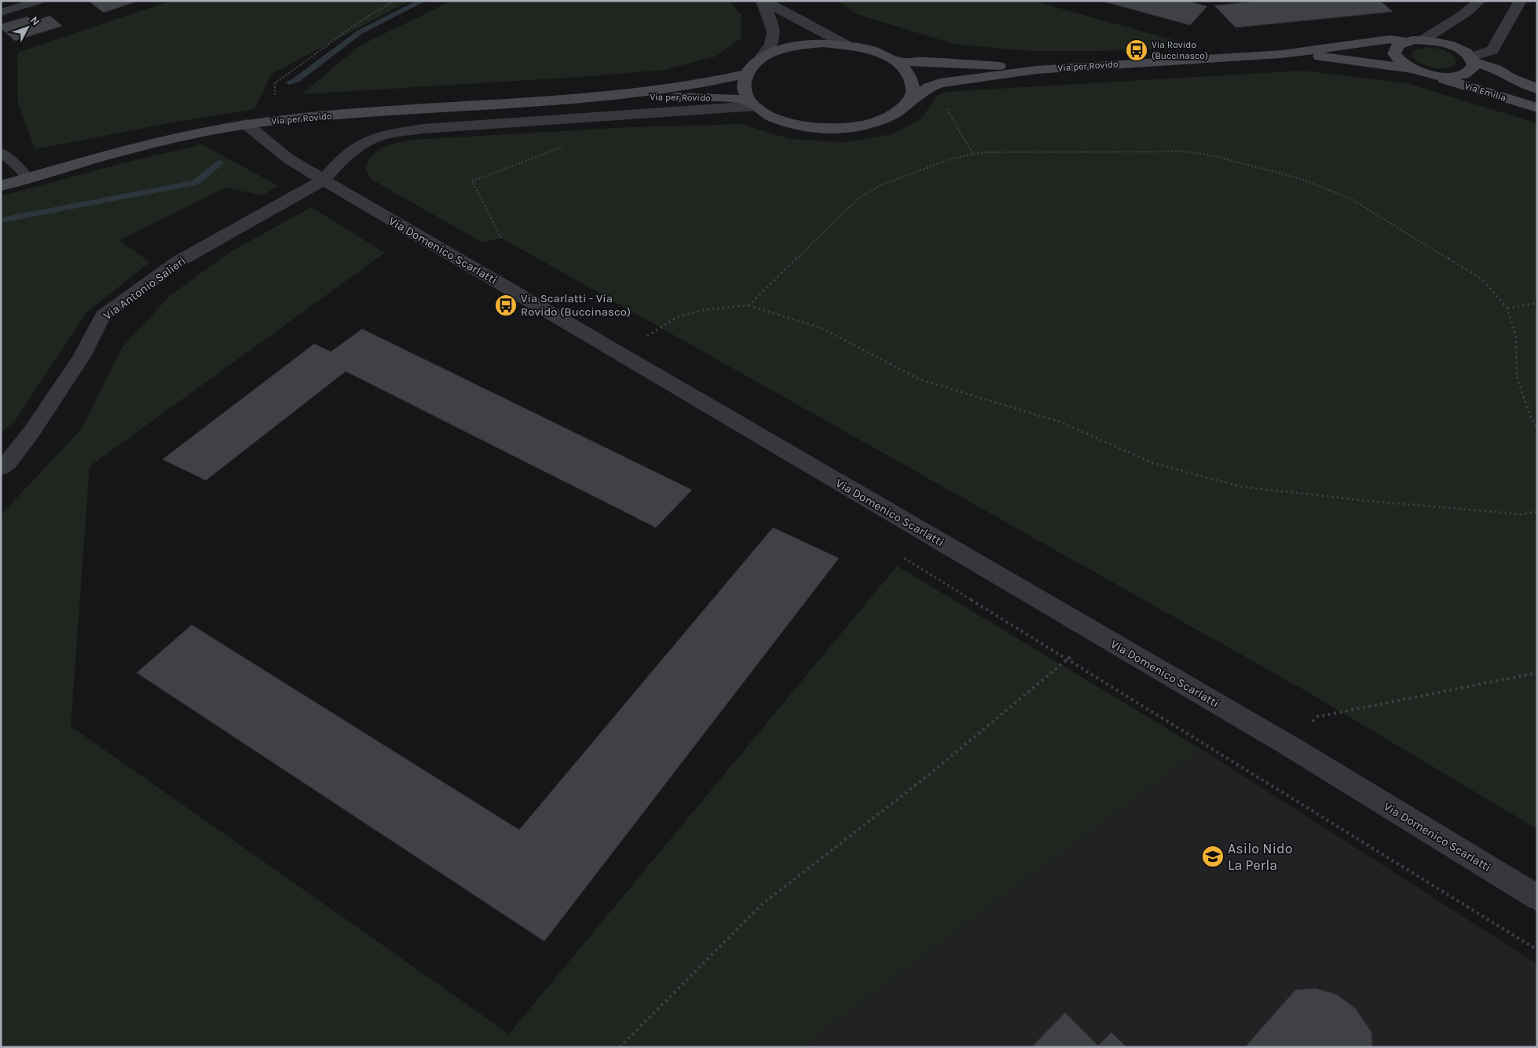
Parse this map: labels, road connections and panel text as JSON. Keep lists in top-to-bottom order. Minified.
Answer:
{"streets":{"street":["Via per Rovido","Via Emilia","Via Domenico Scarlatti","Via Antonio Salieri"]},"crossings":[["Via per Rovido","Via Emilia"],["Via per Rovido","Via Domenico Scarlatti"],["Via per Rovido","Via Antonio Salieri"],["Via Domenico Scarlatti","Via Antonio Salieri"]],"places":{"bus stop":["Via Rovido (Buccinasco)","Via Scarlatti - Via Rovido (Buccinasco)"],"school or university":["Asilo Nido La Perla"]},"north":"top right"}
